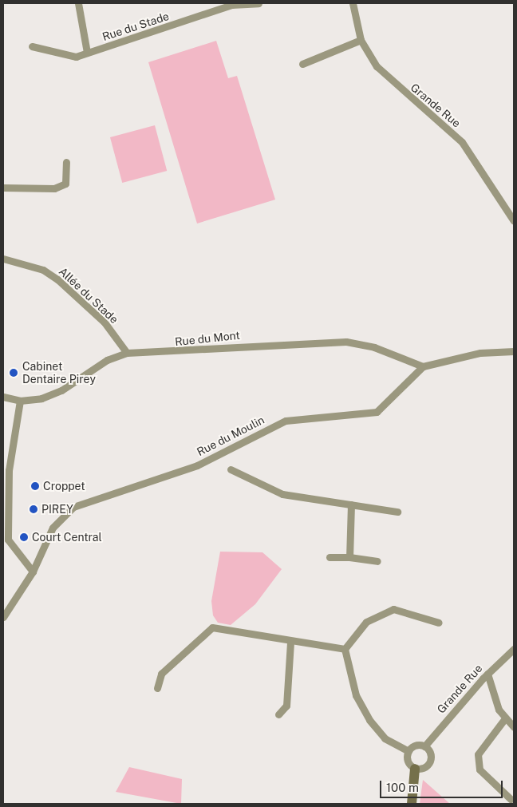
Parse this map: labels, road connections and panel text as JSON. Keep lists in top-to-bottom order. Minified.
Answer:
{"streets":{"street":["Rue du Stade","Grande Rue","Allée du Stade","Rue du Mont","Rue du Moulin"]},"crossings":[["Allée du Stade","Rue du Mont"],["Rue du Mont","Rue du Moulin"]],"places":["Cabinet Dentaire Pirey","Croppet","PIREY","Court Central"],"scale_bar":"100 m"}
